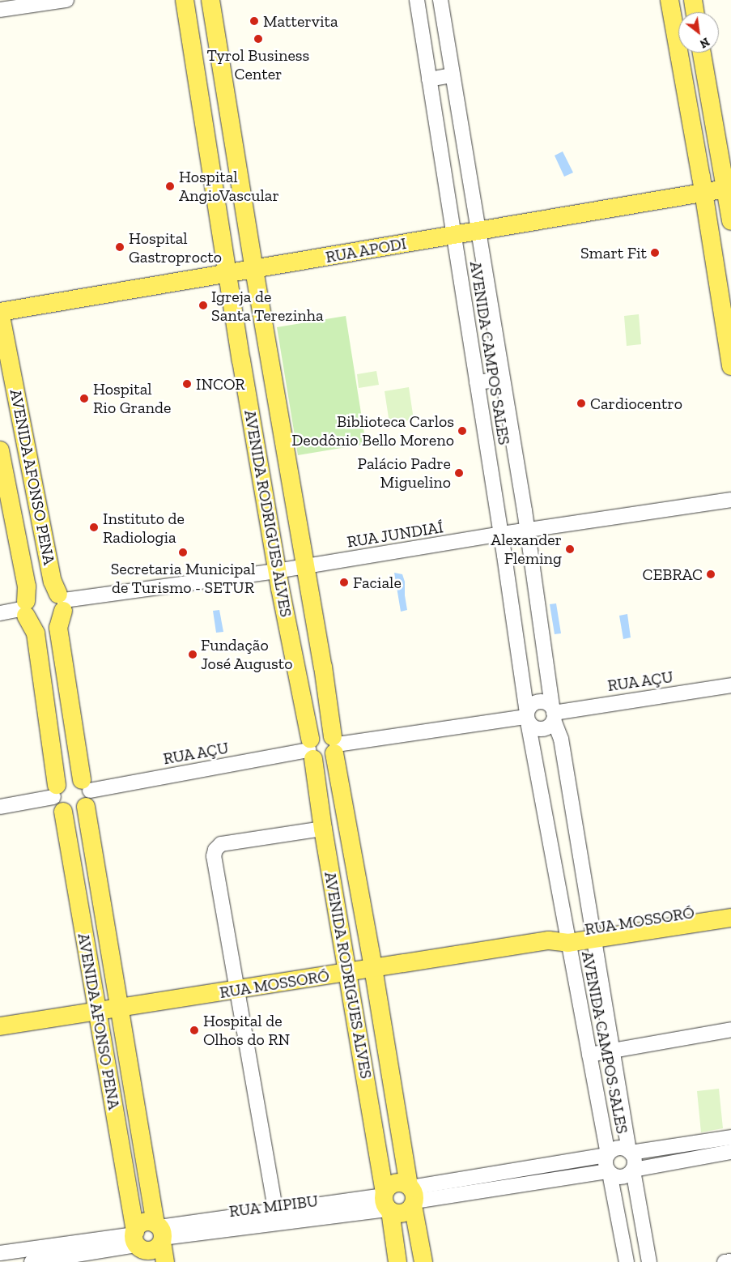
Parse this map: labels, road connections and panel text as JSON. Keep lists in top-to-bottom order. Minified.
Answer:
{"streets":{"main road":["RUA APODI","AVENIDA AFONSO PENA","AVENIDA RODRIGUES ALVES","RUA MOSSORÓ"],"street":["AVENIDA CAMPOS SALES","RUA JUNDIAÍ","RUA AÇU","RUA MIPIBU"]},"crossings":[["RUA APODI","AVENIDA CAMPOS SALES"],["RUA APODI","AVENIDA AFONSO PENA"],["RUA APODI","AVENIDA RODRIGUES ALVES"],["AVENIDA CAMPOS SALES","RUA JUNDIAÍ"],["AVENIDA CAMPOS SALES","RUA AÇU"],["AVENIDA CAMPOS SALES","RUA MOSSORÓ"],["AVENIDA AFONSO PENA","RUA JUNDIAÍ"],["AVENIDA AFONSO PENA","RUA AÇU"],["AVENIDA AFONSO PENA","RUA MOSSORÓ"],["AVENIDA AFONSO PENA","RUA MIPIBU"],["AVENIDA RODRIGUES ALVES","RUA JUNDIAÍ"],["AVENIDA RODRIGUES ALVES","RUA AÇU"],["AVENIDA RODRIGUES ALVES","RUA MOSSORÓ"],["AVENIDA RODRIGUES ALVES","RUA MIPIBU"]],"places":["Mattervita","Tyrol Business Center","Hospital AngioVascular","Hospital Gastroprocto","Smart Fit","Igreja de Santa Terezinha","INCOR","Hospital Rio Grande","Cardiocentro","Biblioteca Carlos Deodônio Bello Moreno","Palácio Padre Miguelino","Instituto de Radiologia","Alexander Fleming","Secretaria Municipal de Turismo - SETUR","CEBRAC","Faciale","Fundação José Augusto","Hospital de Olhos do RN"],"north":"bottom right"}
